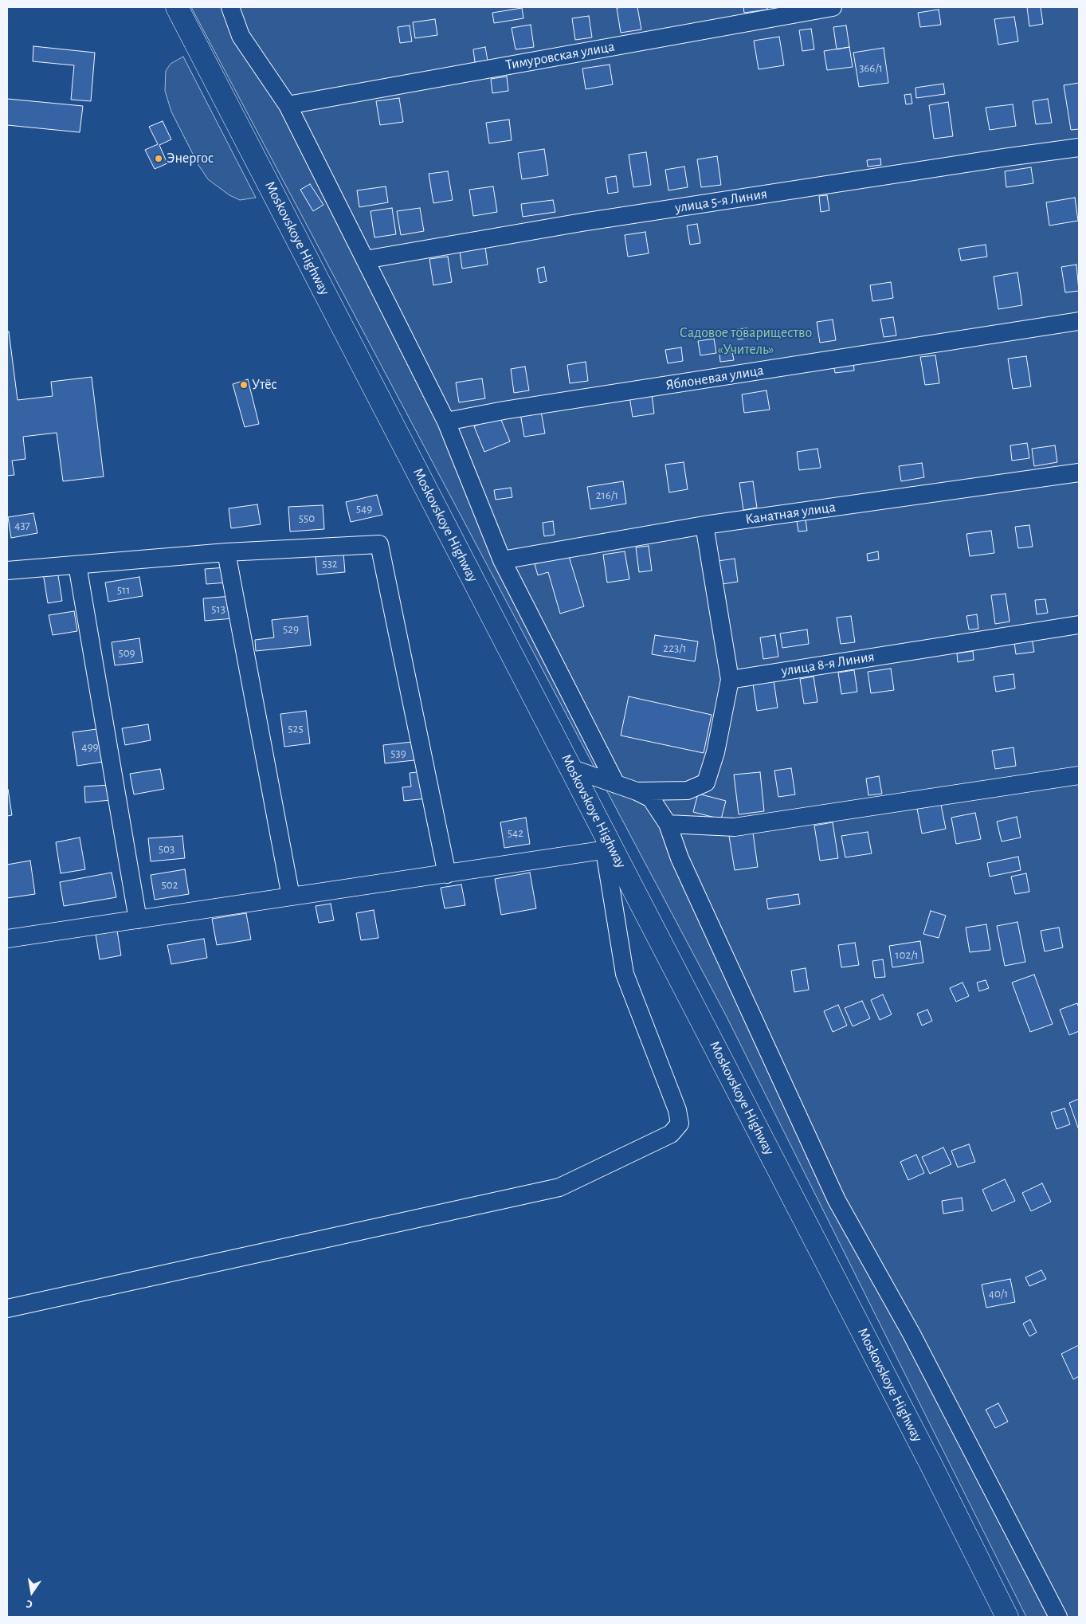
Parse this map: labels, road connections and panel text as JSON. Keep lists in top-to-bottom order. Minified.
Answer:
{"streets":{"highway":["Moskovskoye Highway"],"street":["Тимуровская улица","улица 5-я Линия","Яблоневая улица","Канатная улица","улица 8-я Линия"]},"parks":["Садовое товарищество «Учитель»"],"places":["Энергос","Утёс"],"house_numbers":["366/1","216/1","549","550","437","532","511","513","529","223/1","509","525","499","539","542","503","502","102/1","40/1"],"north":"bottom"}
